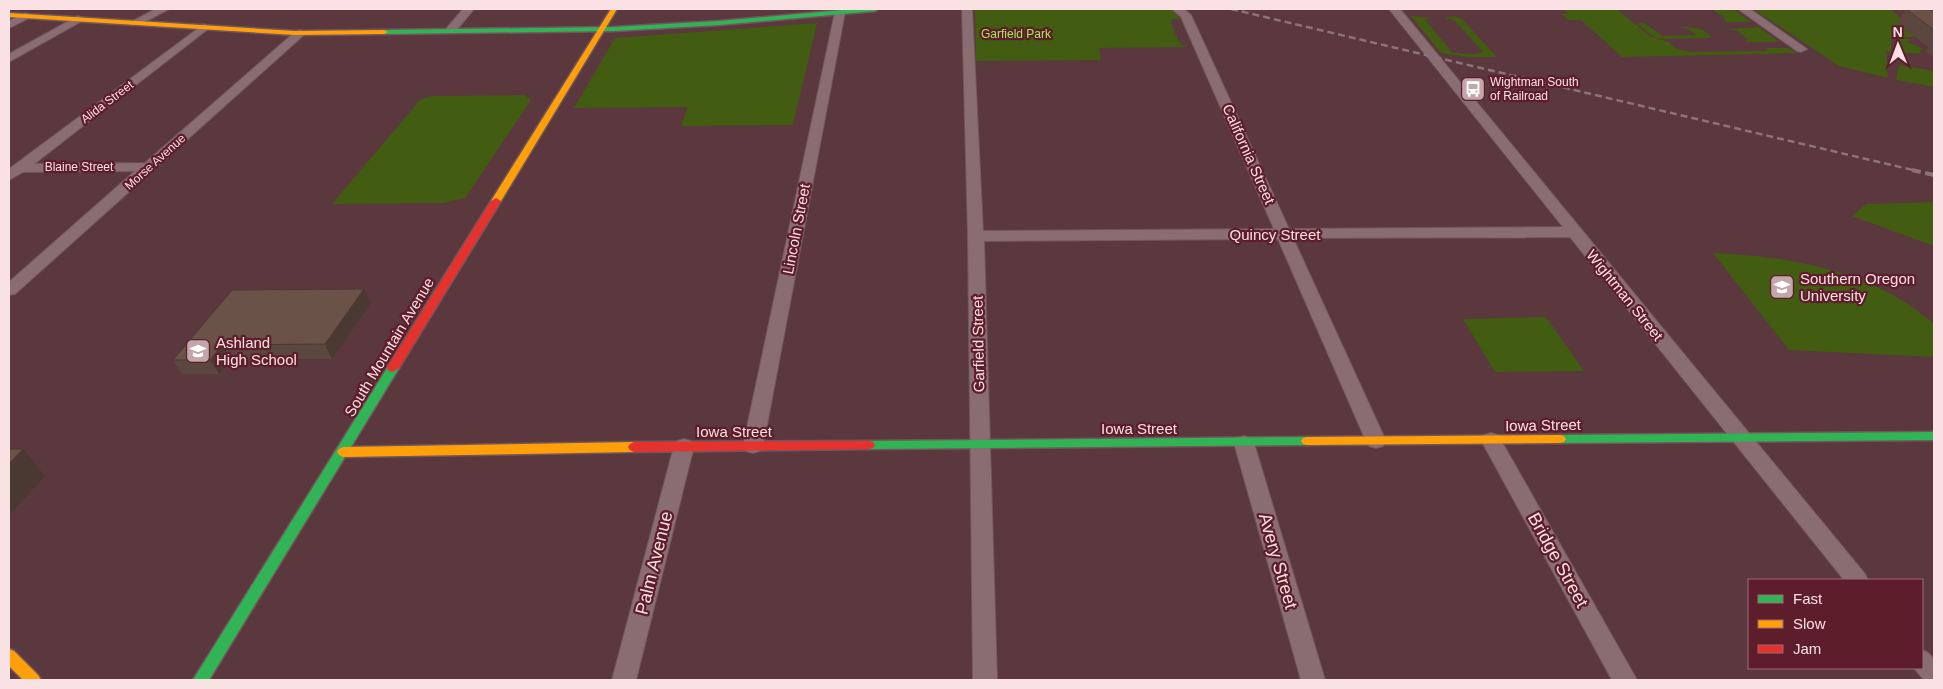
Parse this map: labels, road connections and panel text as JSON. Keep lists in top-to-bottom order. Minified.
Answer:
{"streets":{"street":["Alida Street","California Street","Morse Avenue","Blaine Street","Lincoln Street","Quincy Street","Wightman Street","Garfield Street","South Mountain Avenue","Iowa Street","Bridge Street","Avery Street","Palm Avenue"]},"crossings":[["Alida Street","Blaine Street"],["California Street","Quincy Street"],["California Street","Iowa Street"],["Morse Avenue","Blaine Street"],["Lincoln Street","Iowa Street"],["Quincy Street","Wightman Street"],["Quincy Street","Garfield Street"],["Wightman Street","Iowa Street"],["Garfield Street","Iowa Street"],["South Mountain Avenue","Iowa Street"],["Iowa Street","Bridge Street"],["Iowa Street","Avery Street"],["Iowa Street","Palm Avenue"]],"parks":["Garfield Park"],"places":{"bus stop":["Wightman South of Railroad"],"school or university":["Southern Oregon University","Ashland High School"]},"legend":["Fast","Slow","Jam"],"north":"top"}
